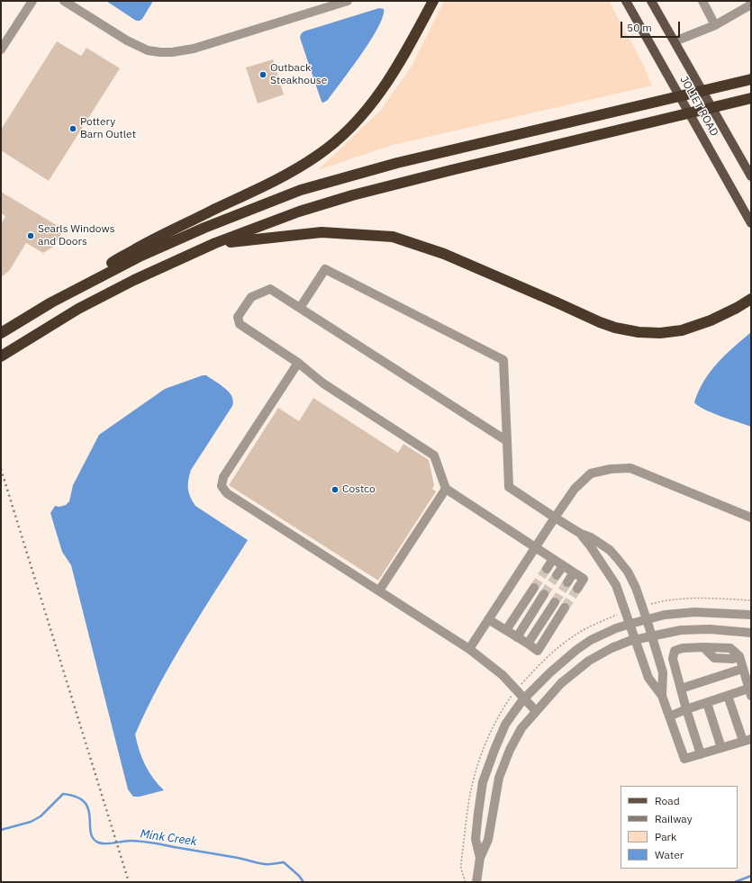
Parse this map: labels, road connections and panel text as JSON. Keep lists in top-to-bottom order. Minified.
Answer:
{"streets":{"main road":["JOLIET ROAD"]},"water":["Mink Creek"],"places":["Outback Steakhouse","Pottery Barn Outlet","Searls Windows and Doors","Costco"],"legend":["Road","Railway","Park","Water"],"scale_bar":"50 m"}
